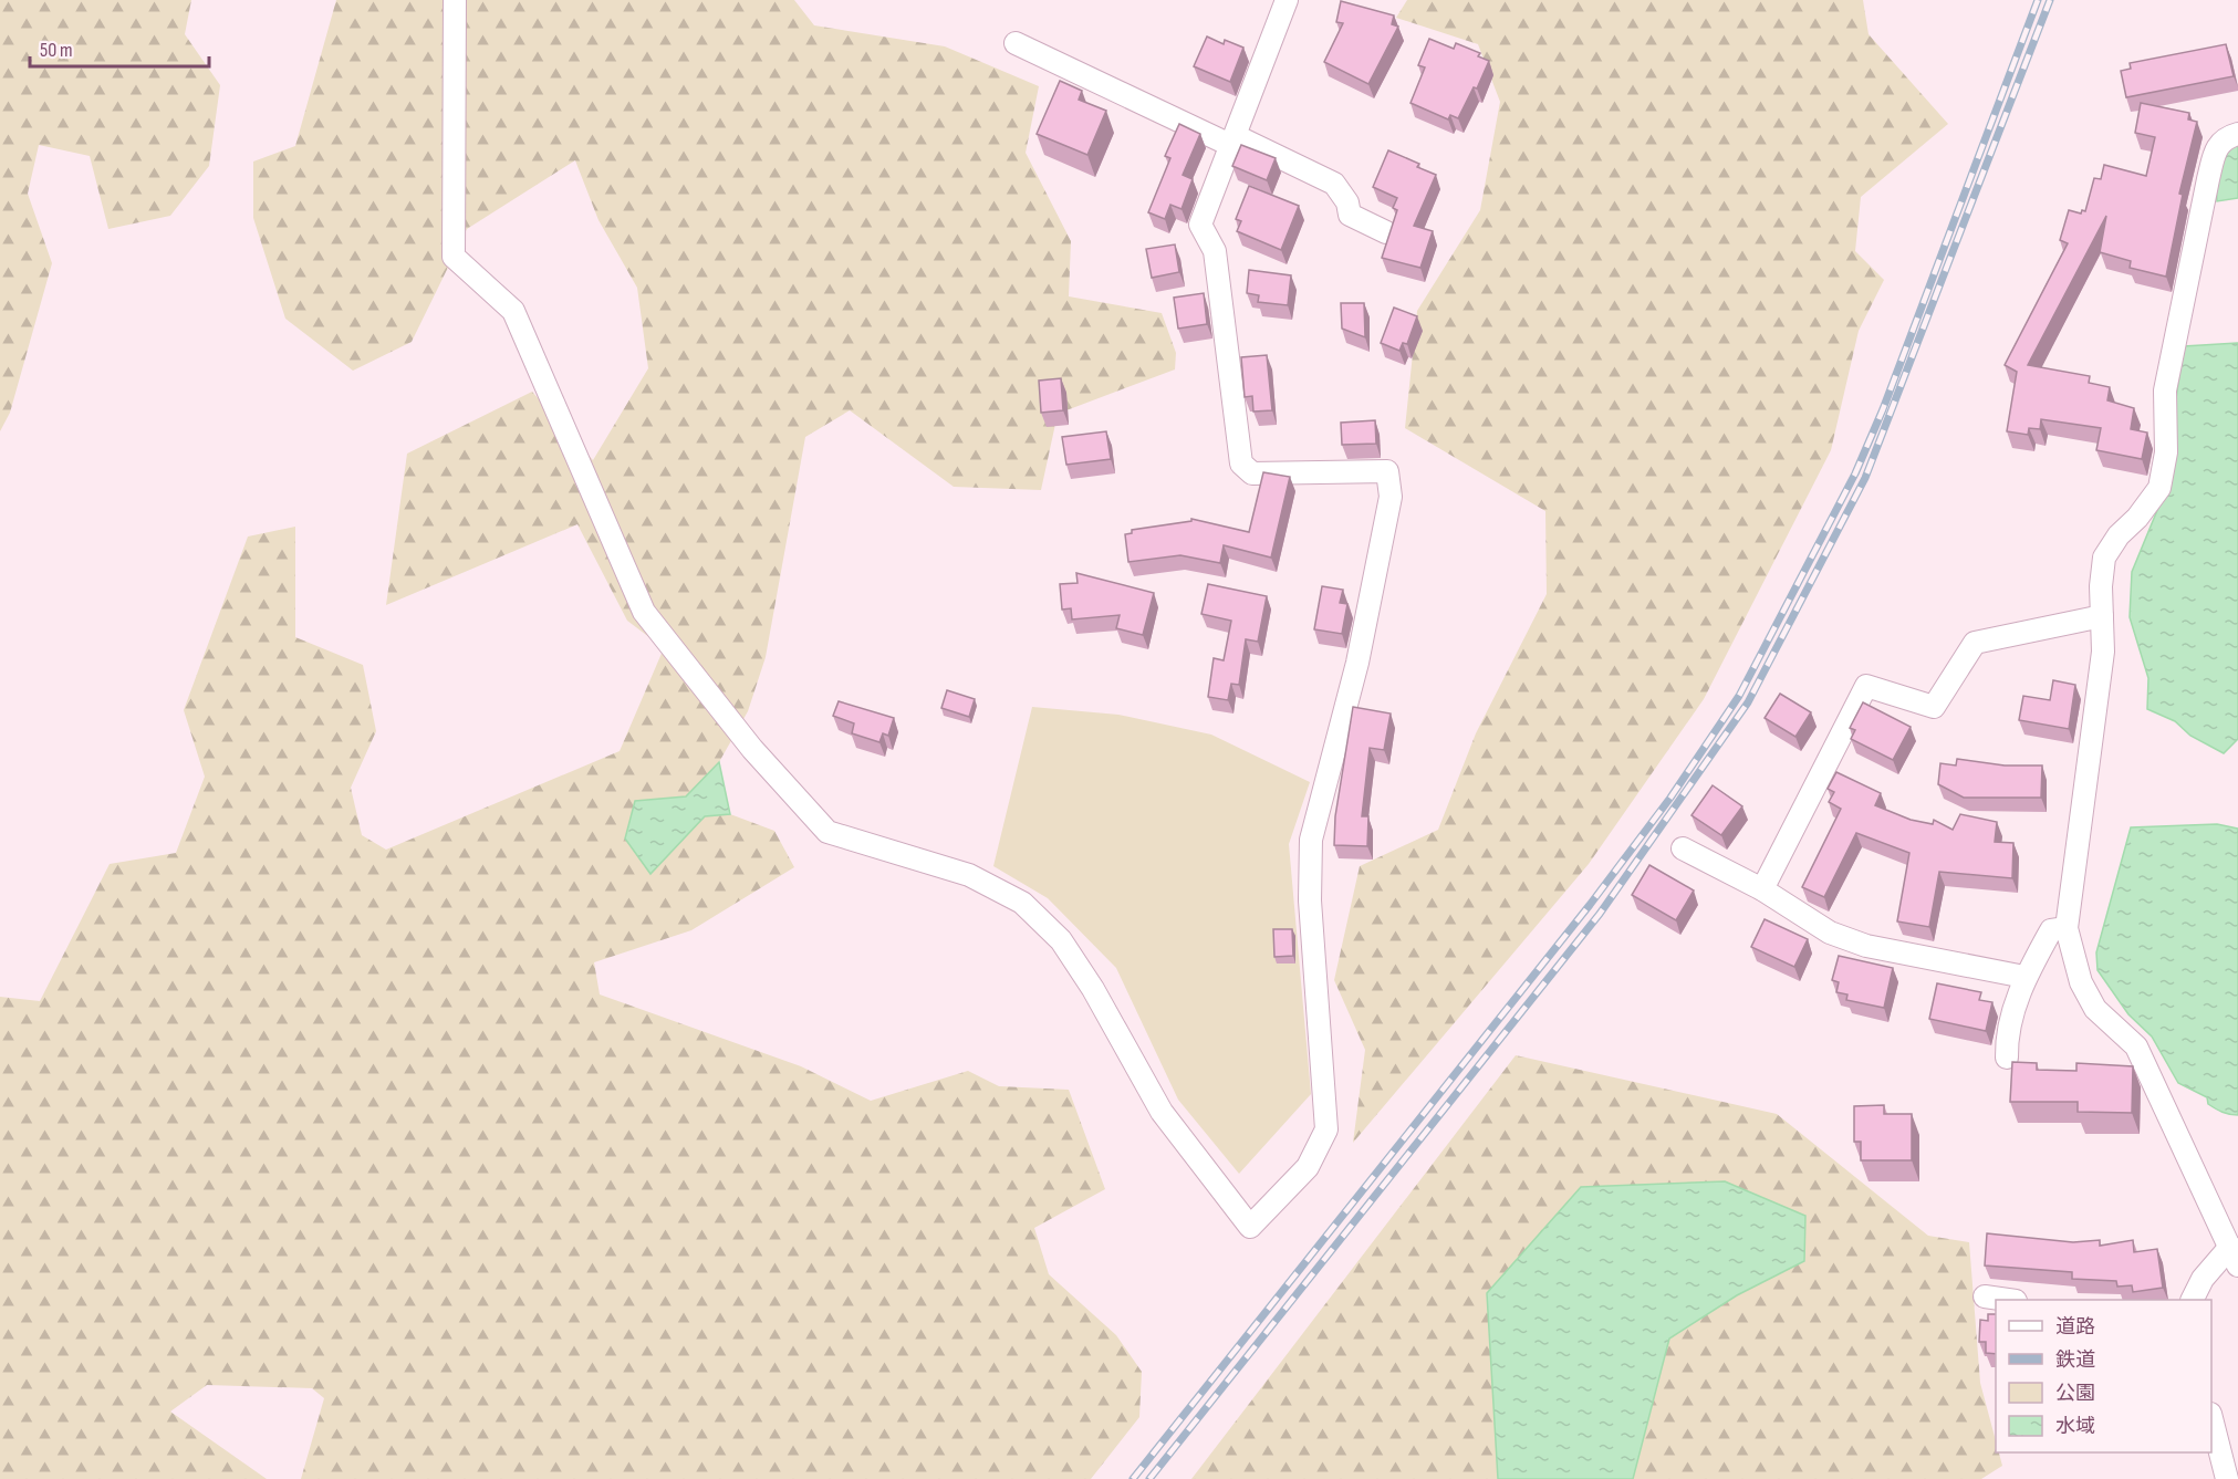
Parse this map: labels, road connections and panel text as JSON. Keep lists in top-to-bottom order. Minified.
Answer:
{"legend":["道路","鉄道","公園","水域"],"scale_bar":"50 m"}
